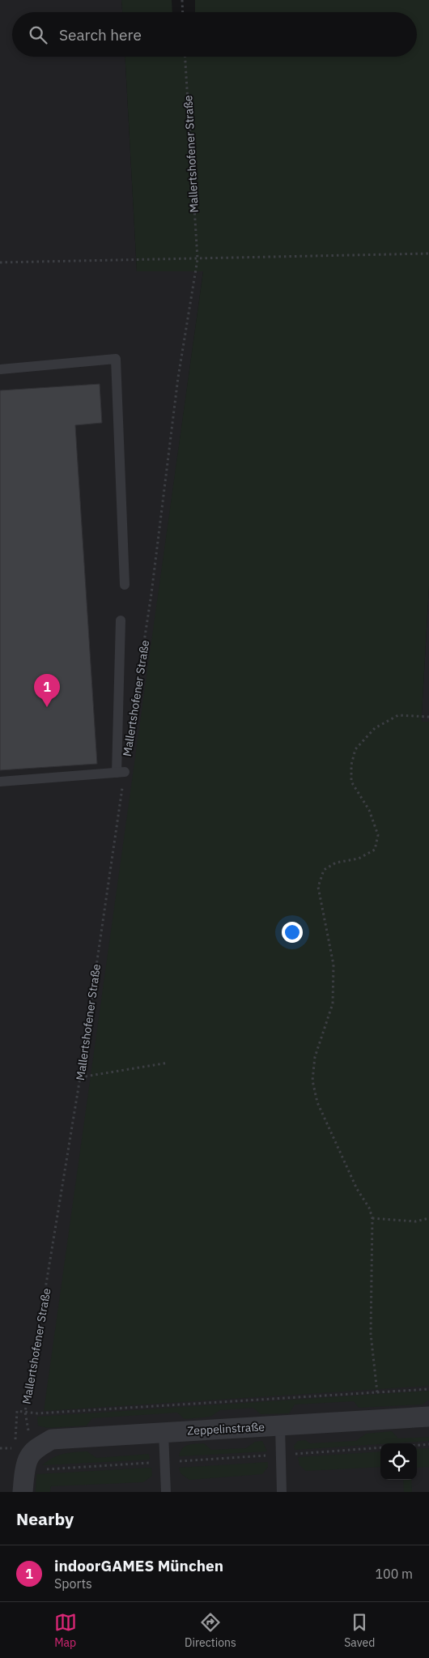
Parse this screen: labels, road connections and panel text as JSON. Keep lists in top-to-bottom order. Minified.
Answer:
{"streets":{"street":["Zeppelinstraße"],"path":["Mallertshofener Straße"]},"crossings":[["Mallertshofener Straße","Zeppelinstraße"]],"page":{"search":"Search here","pins":"1","heading":"Nearby","list":[{"mark":"1","name":"indoorGAMES München","note":"Sports","value":"100 m"}],"nav":["Map","Directions","Saved"]}}
